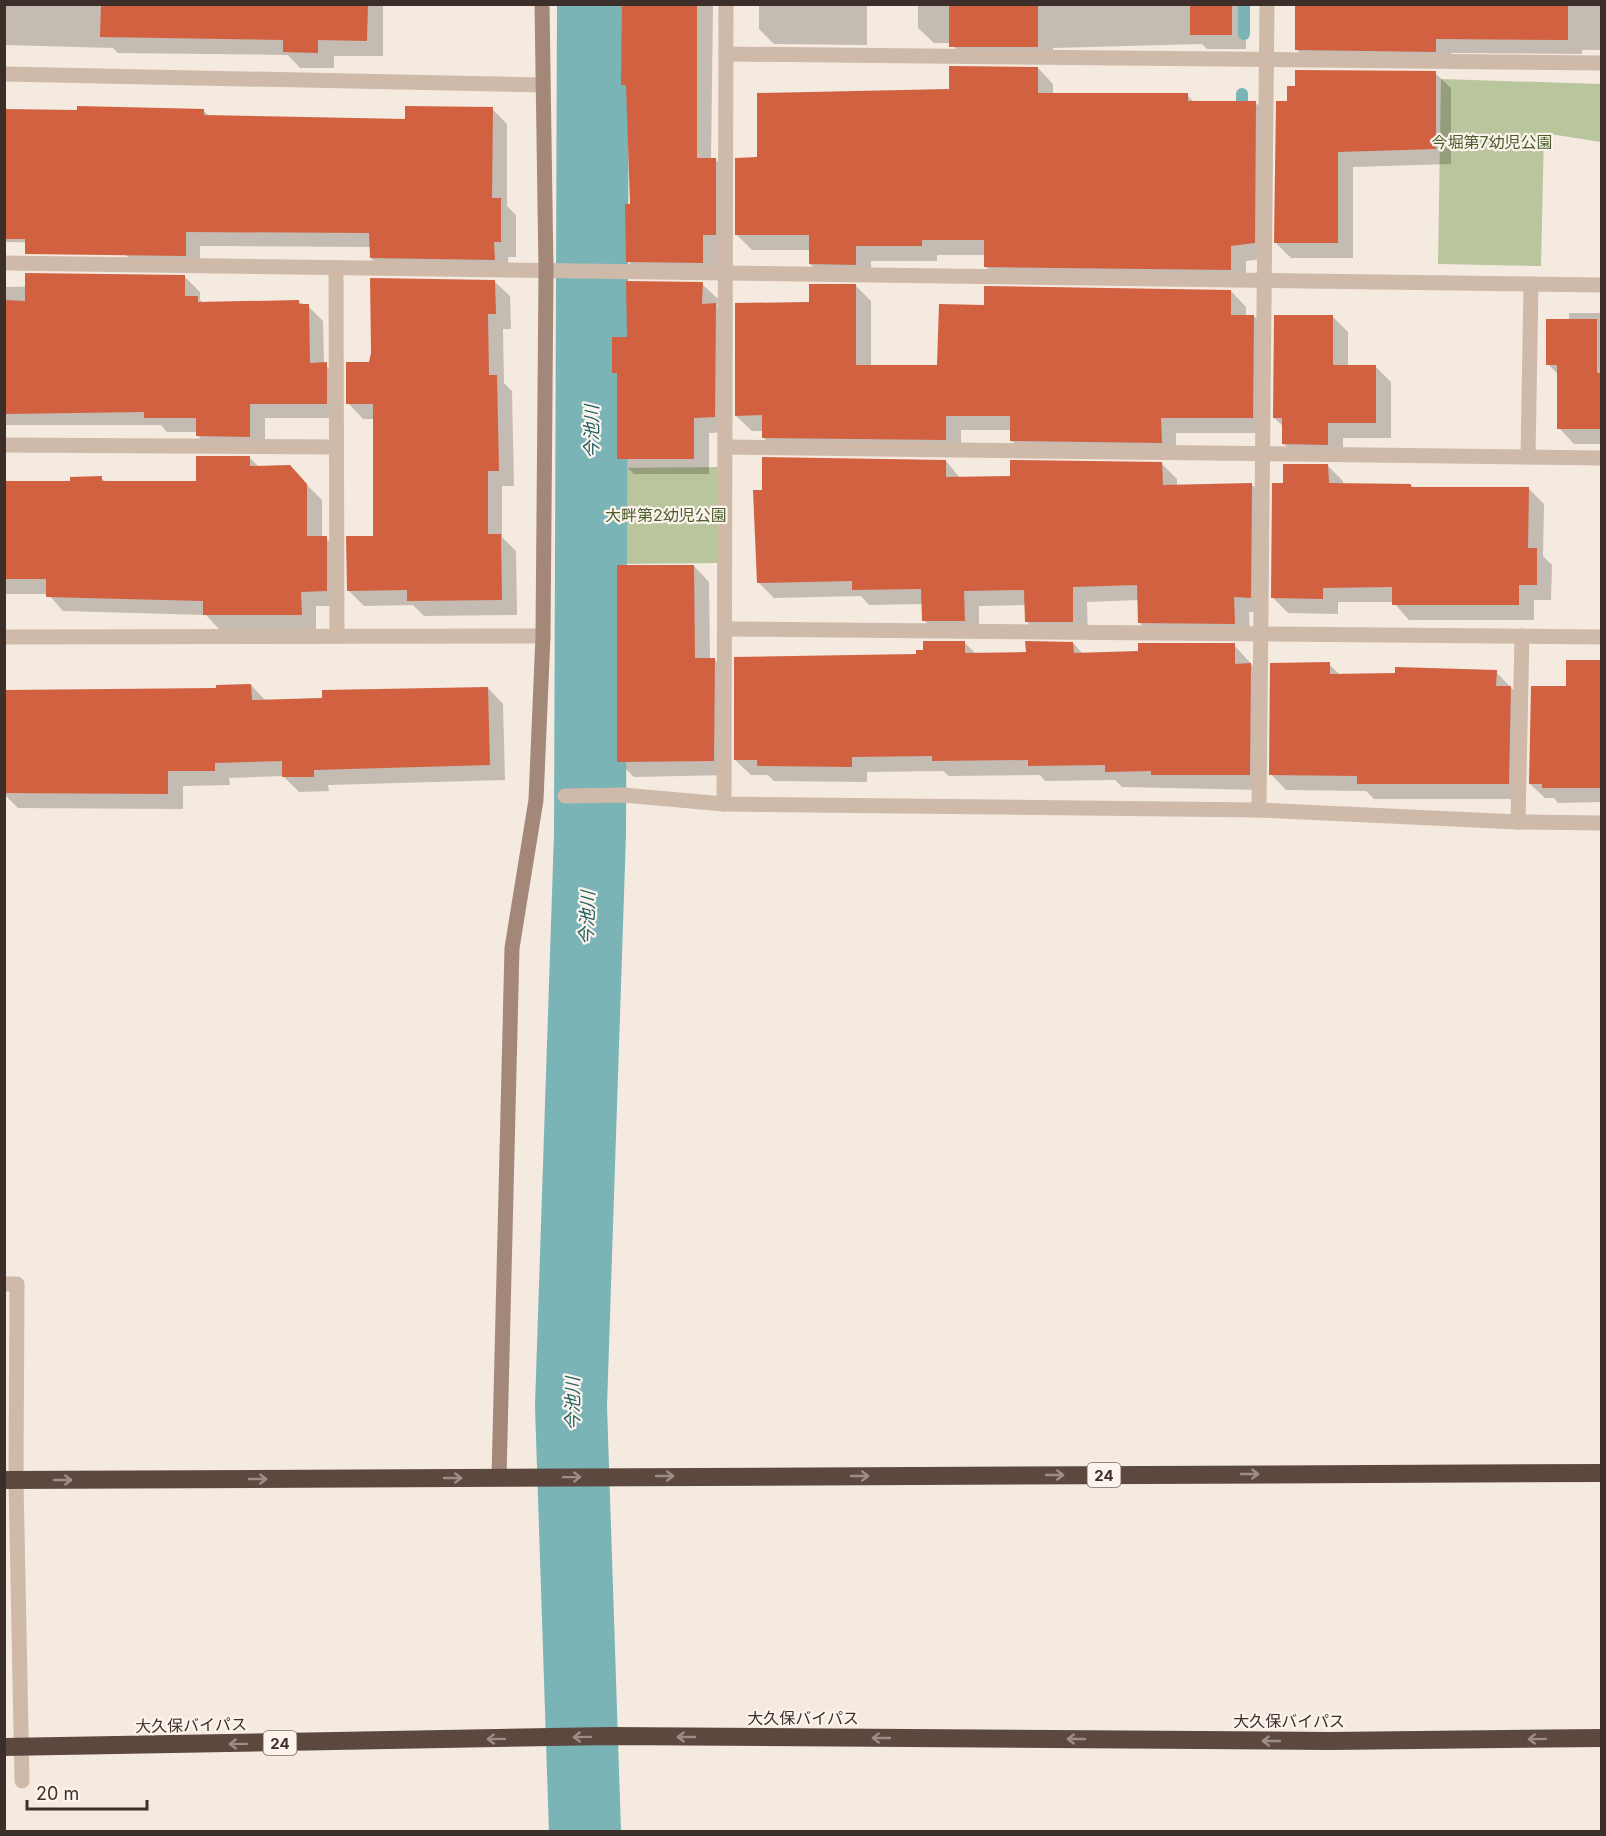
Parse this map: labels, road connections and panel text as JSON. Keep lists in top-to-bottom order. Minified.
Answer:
{"streets":{"highway":["24","大久保バイパス"]},"one_way":["大久保バイパス"],"water":["今池川"],"parks":["今堀第7幼児公園","大畔第2幼児公園"],"scale_bar":"20 m"}
